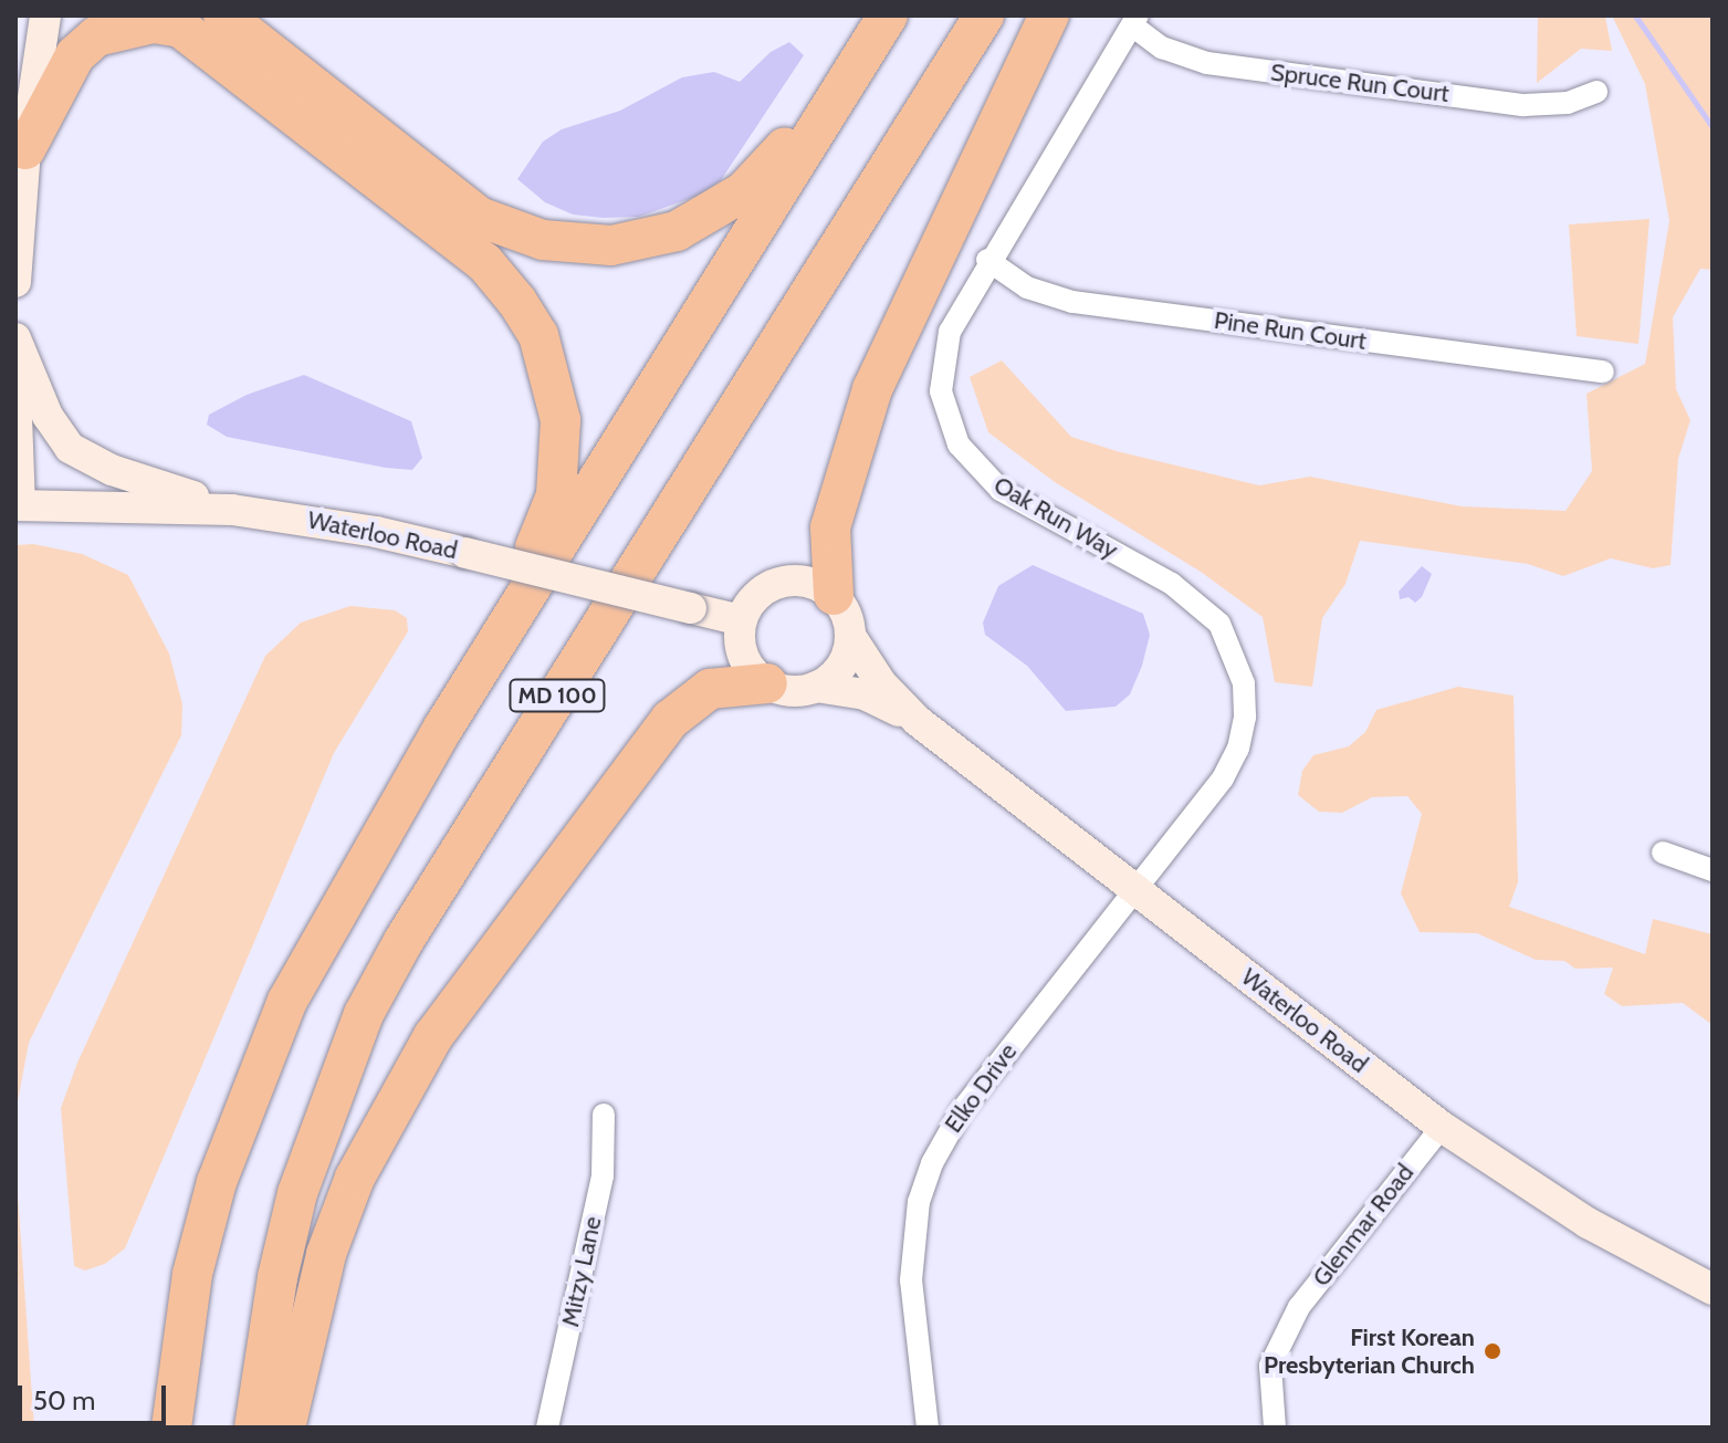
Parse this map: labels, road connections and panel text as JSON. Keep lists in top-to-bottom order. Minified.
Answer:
{"streets":{"highway":["MD 100"],"main road":["Waterloo Road"],"street":["Spruce Run Court","Pine Run Court","Oak Run Way","Elko Drive","Glenmar Road","Mitzy Lane"]},"crossings":[["Spruce Run Court","Oak Run Way"],["Pine Run Court","Oak Run Way"],["Oak Run Way","Waterloo Road"],["Oak Run Way","Elko Drive"],["Waterloo Road","Elko Drive"],["Waterloo Road","Glenmar Road"]],"places":["First Korean Presbyterian Church"],"scale_bar":"50 m"}
